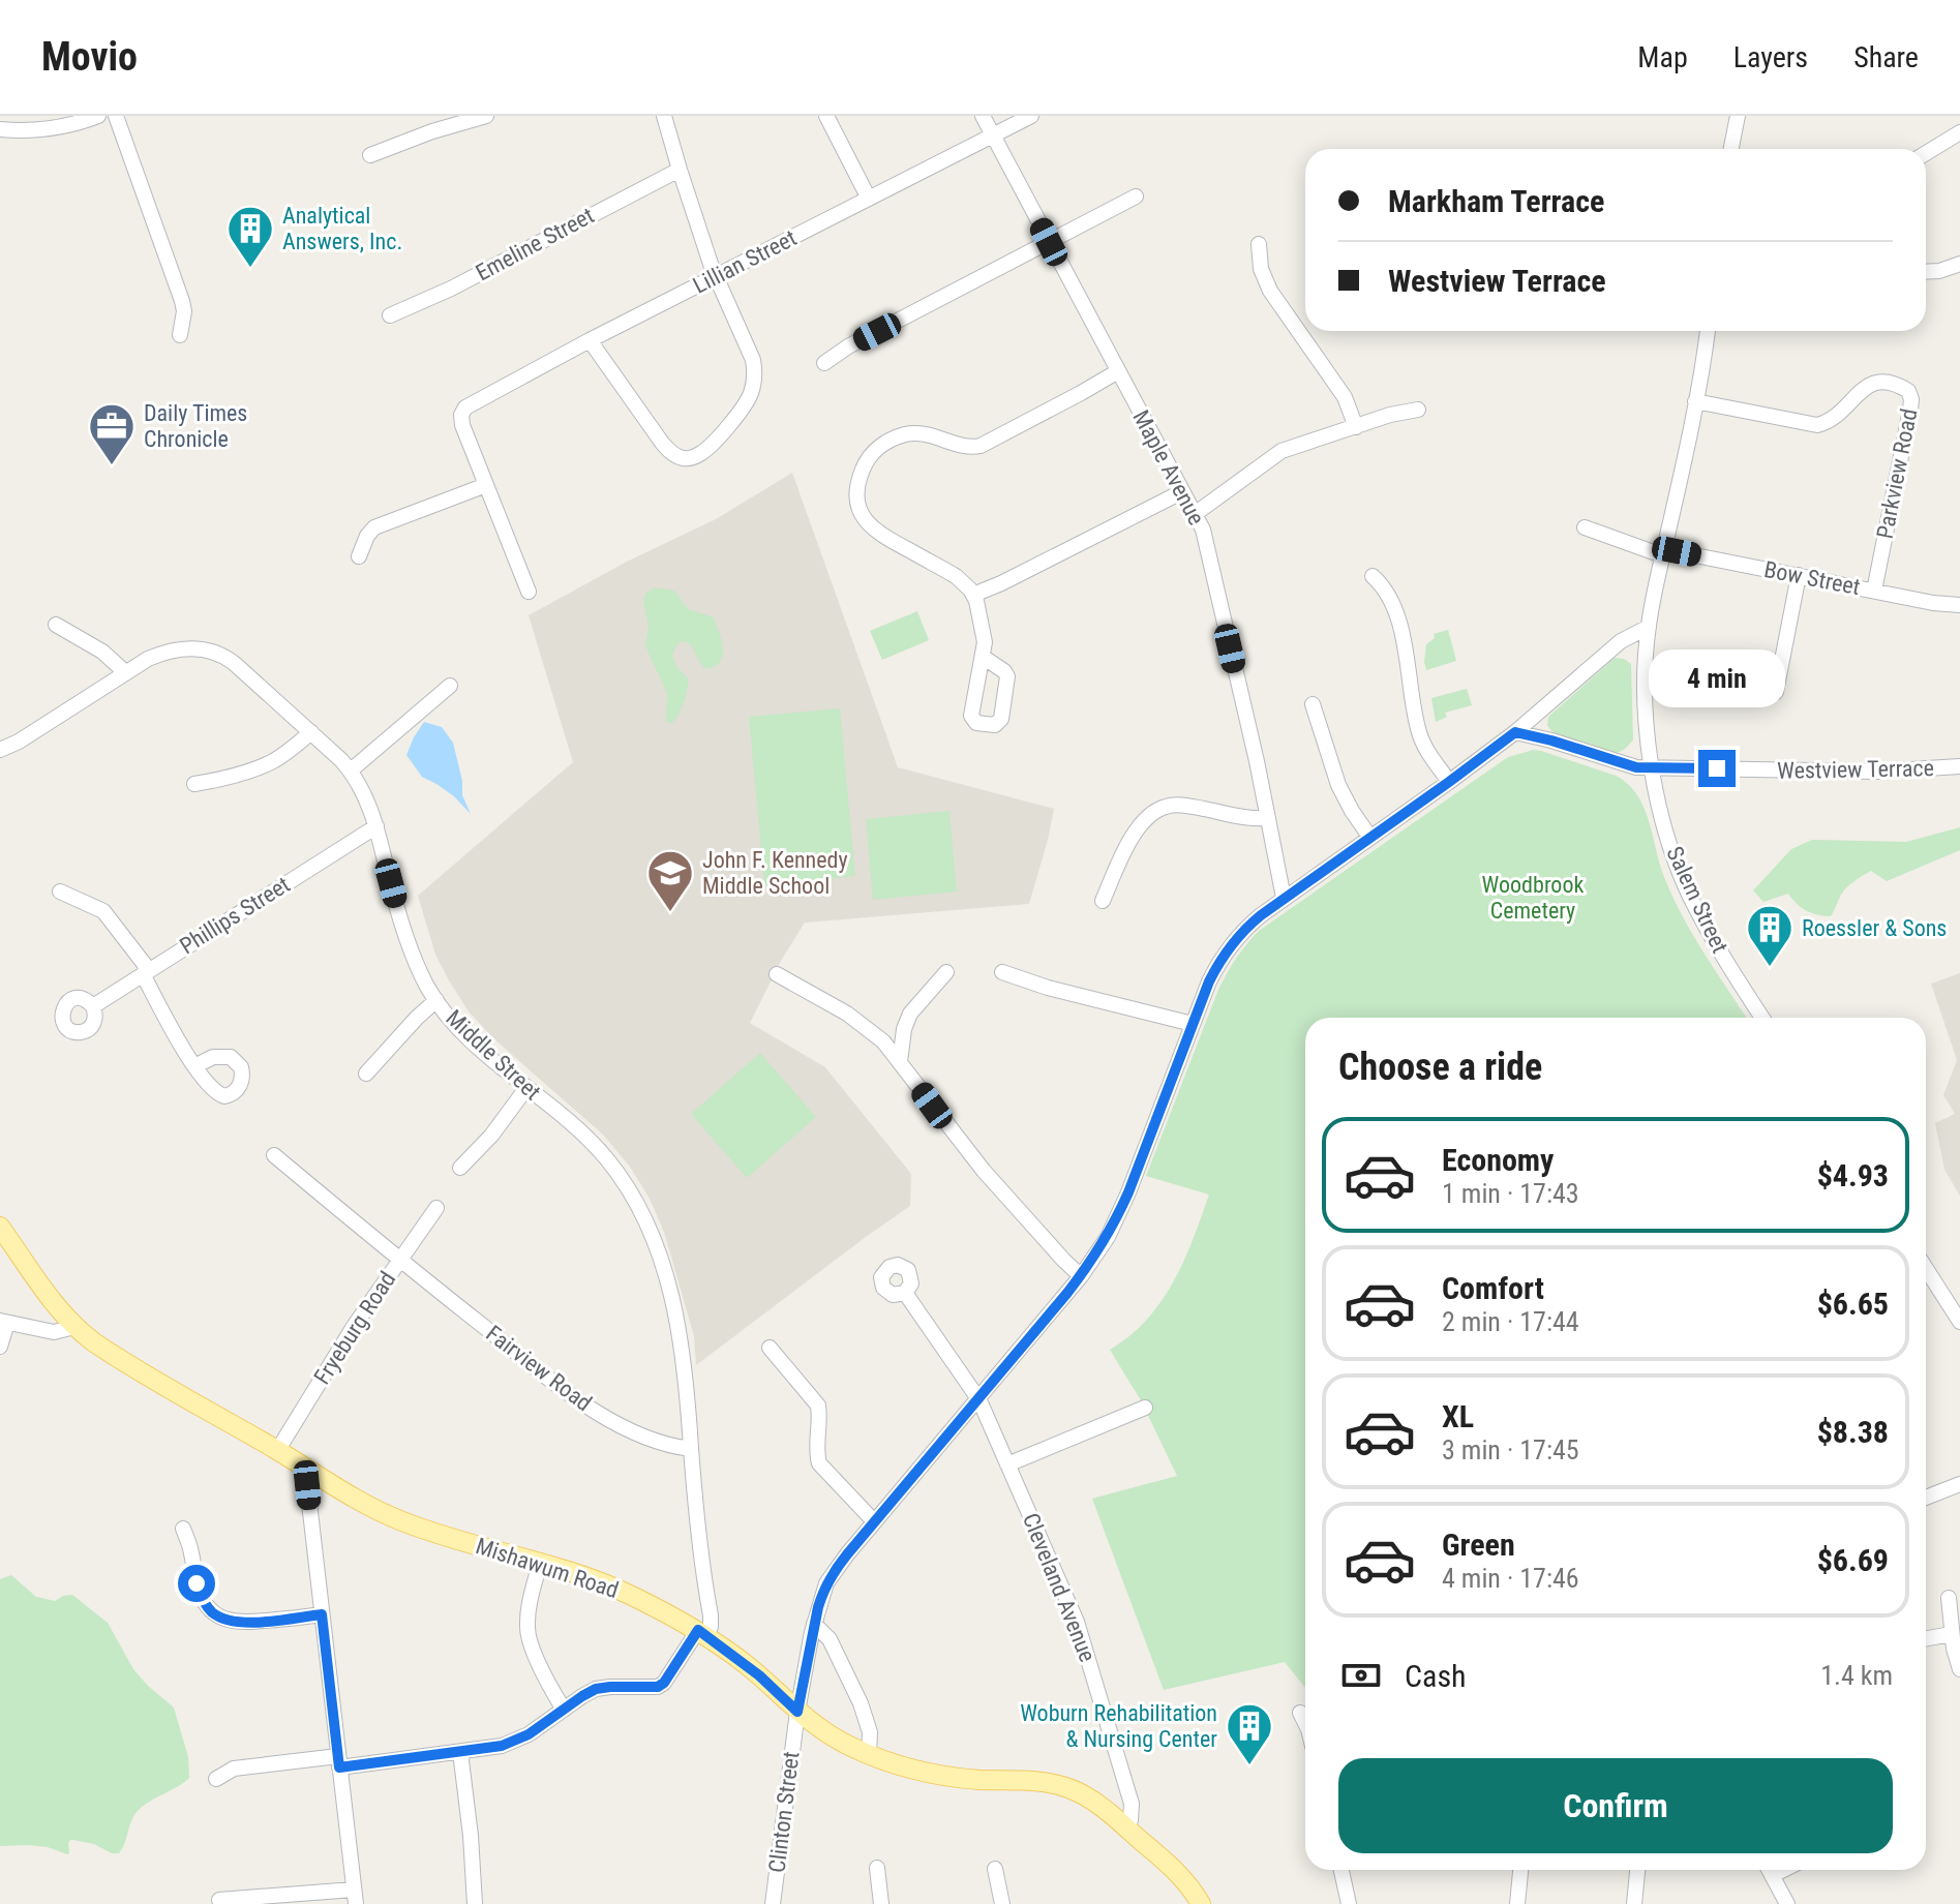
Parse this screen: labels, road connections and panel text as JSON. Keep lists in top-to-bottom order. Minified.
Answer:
{"streets":{"main road":["Mishawum Road"],"street":["Emeline Street","Lillian Street","Maple Avenue","Parkview Road","Bow Street","Westview Terrace","Salem Street","Phillips Street","Middle Street","Fryeburg Road","Fairview Road","Cleveland Avenue","Clinton Street"]},"crossings":[["Lillian Street","Maple Avenue"],["Maple Avenue","Clinton Street"],["Parkview Road","Bow Street"],["Parkview Road","Salem Street"],["Bow Street","Salem Street"],["Westview Terrace","Salem Street"],["Westview Terrace","Clinton Street"],["Salem Street","Clinton Street"],["Phillips Street","Middle Street"],["Middle Street","Fairview Road"],["Middle Street","Mishawum Road"],["Fryeburg Road","Fairview Road"],["Fryeburg Road","Mishawum Road"],["Mishawum Road","Cleveland Avenue"],["Mishawum Road","Clinton Street"],["Cleveland Avenue","Clinton Street"]],"parks":["Woodbrook Cemetery"],"places":{"building":["Analytical Answers, Inc.","Roessler & Sons","Woburn Rehabilitation & Nursing Center"],"office":["Daily Times Chronicle"],"school or university":["John F. Kennedy Middle School"]},"page":{"header":"Movio","nav":["Map","Layers","Share"],"banner":["Markham Terrace","Westview Terrace"],"bubble":"4 min","heading":"Choose a ride","list":[{"name":"Economy","note":"1 min · 17:43","value":"$4.93"},{"name":"Comfort","note":"2 min · 17:44","value":"$6.65"},{"name":"XL","note":"3 min · 17:45","value":"$8.38"},{"name":"Green","note":"4 min · 17:46","value":"$6.69"}],"pay":["Cash","1.4 km"],"buttons":"Confirm"}}
